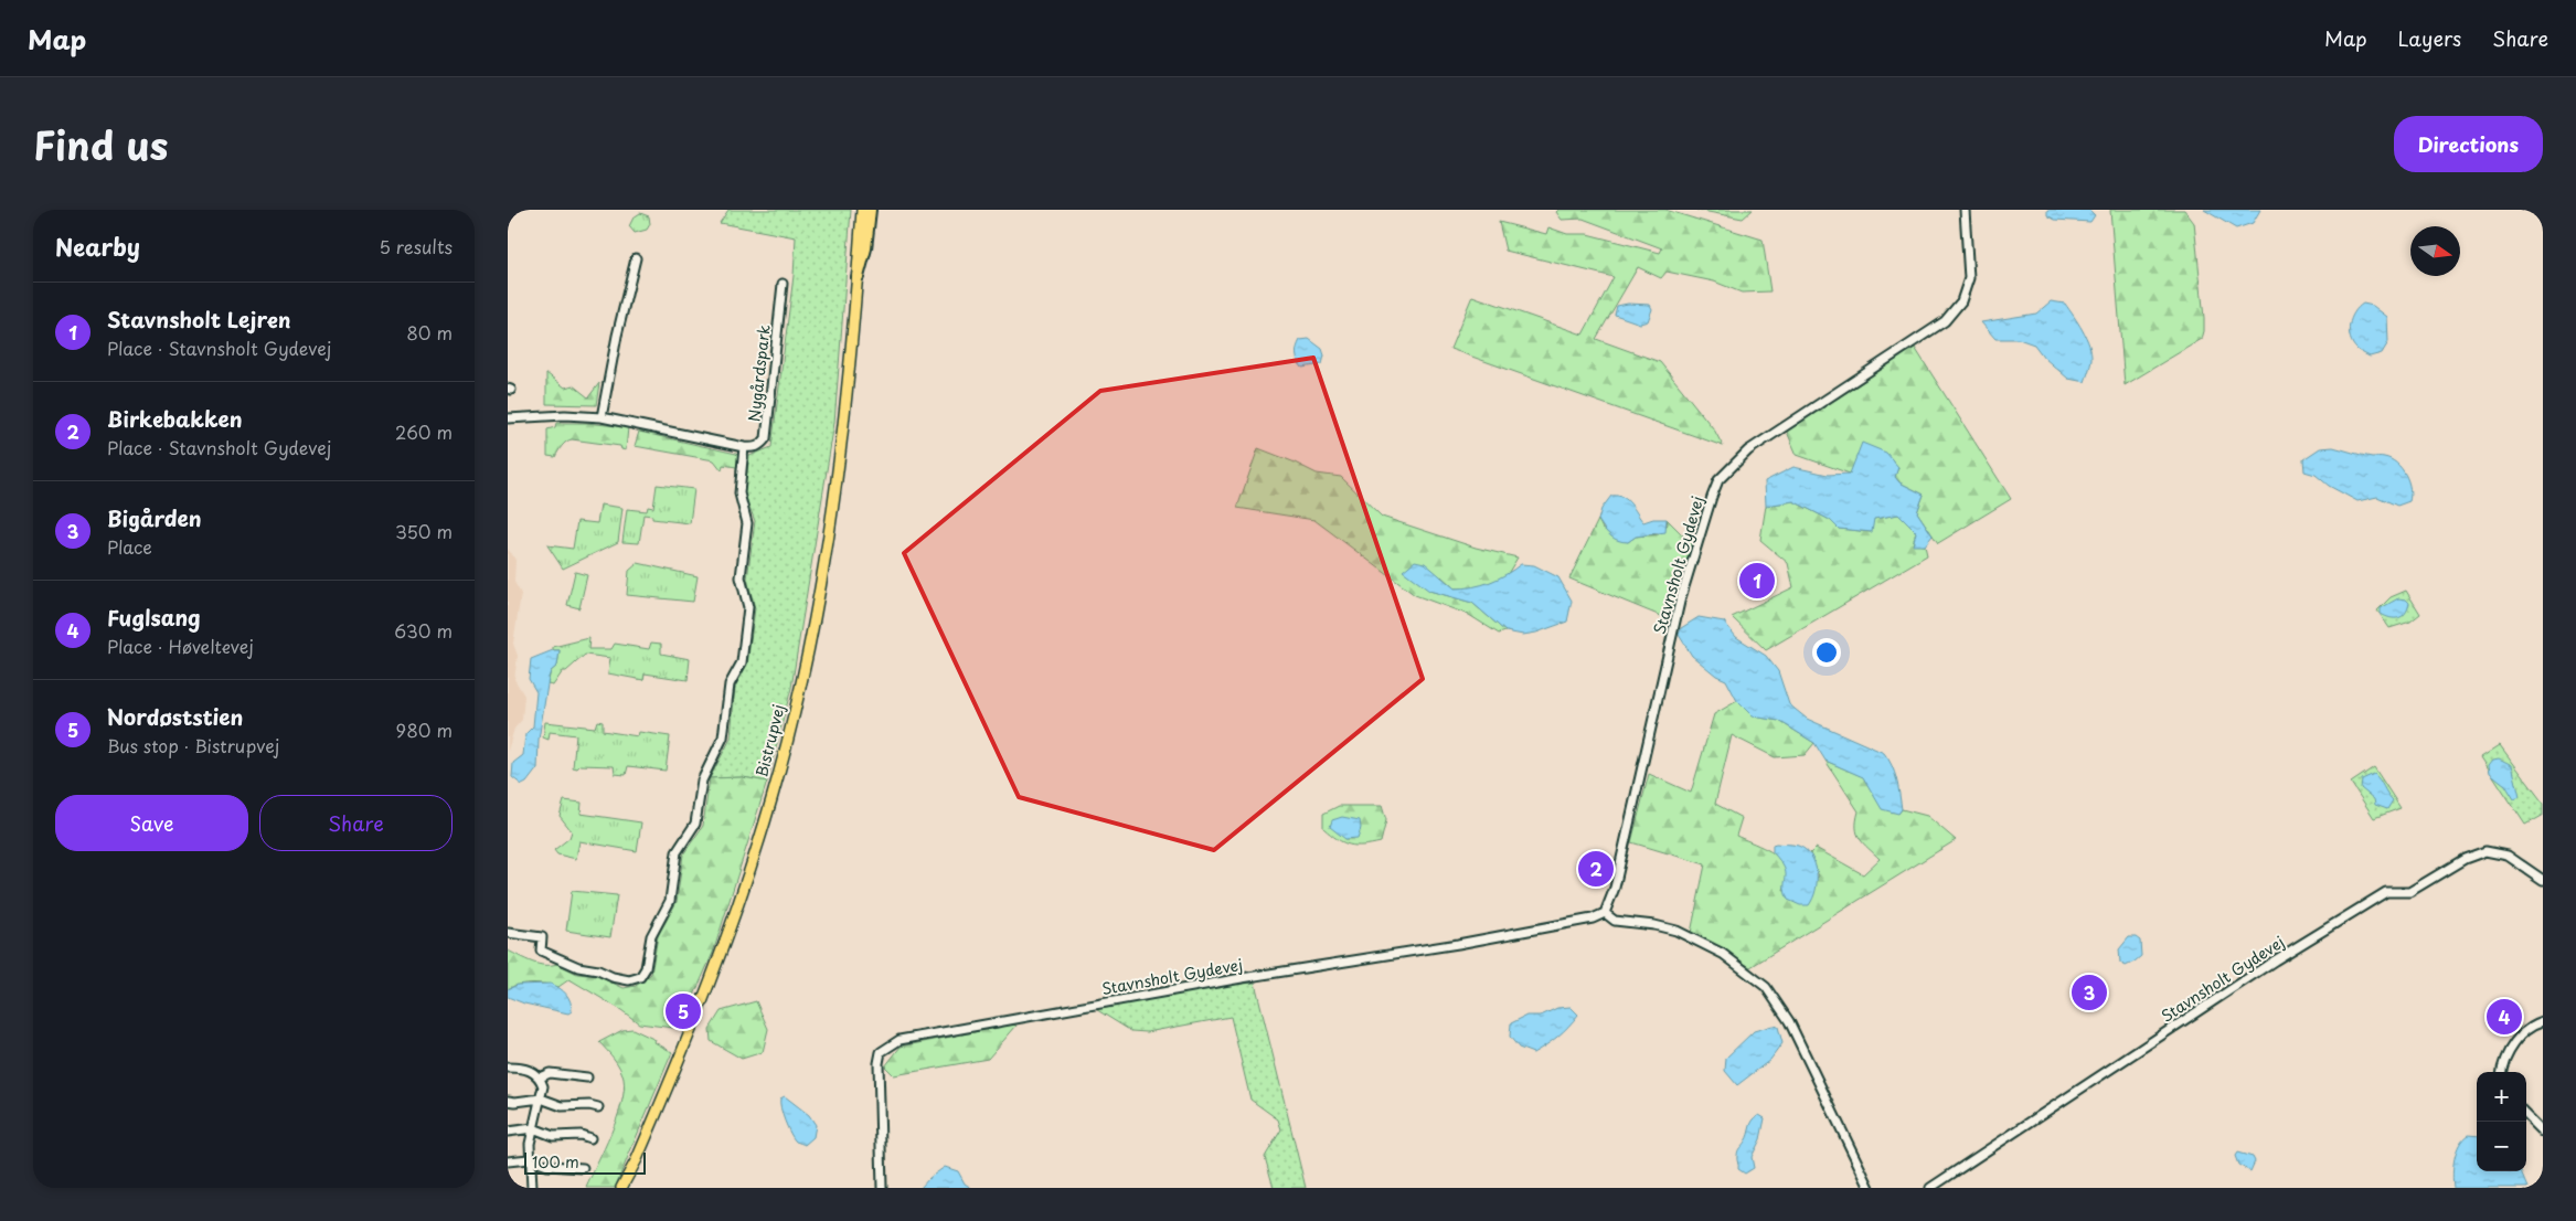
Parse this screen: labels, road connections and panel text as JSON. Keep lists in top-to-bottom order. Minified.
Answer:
{"streets":{"main road":["Bistrupvej"],"street":["Nygårdspark","Stavnsholt Gydevej"]},"scale_bar":"100 m","north":"right","page":{"header":"Map","nav":["Map","Layers","Share"],"title":"Find us","buttons":["Directions",["Save","Share"]],"heading":["Nearby","5 results"],"list":[{"mark":"1","name":"Stavnsholt Lejren","note":"Place · Stavnsholt Gydevej","value":"80 m"},{"mark":"2","name":"Birkebakken","note":"Place · Stavnsholt Gydevej","value":"260 m"},{"mark":"3","name":"Bigården","note":"Place","value":"350 m"},{"mark":"4","name":"Fuglsang","note":"Place · Høveltevej","value":"630 m"},{"mark":"5","name":"Nordøststien","note":"Bus stop · Bistrupvej","value":"980 m"}],"pins":["1","2","3","5","4"],"map_buttons":["+","−"],"scale":"100 m"}}
